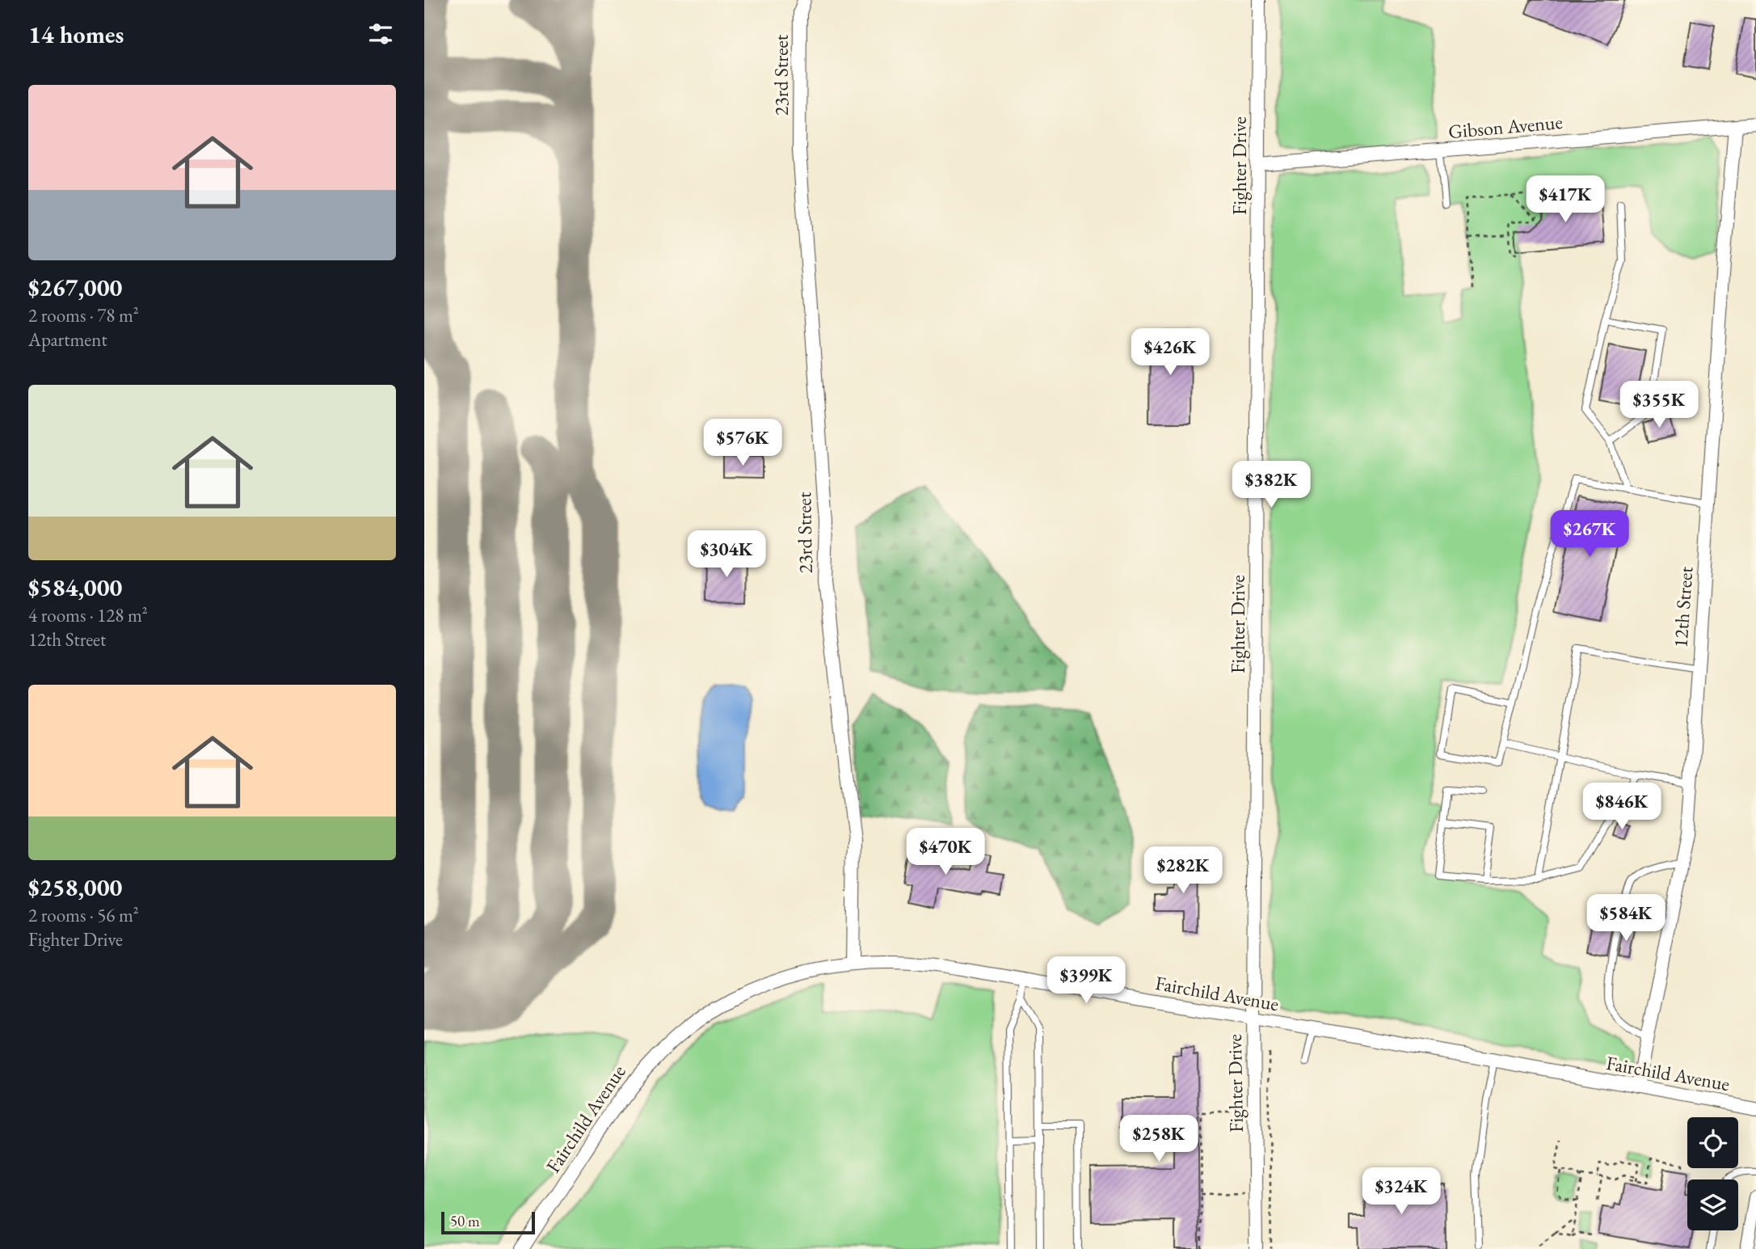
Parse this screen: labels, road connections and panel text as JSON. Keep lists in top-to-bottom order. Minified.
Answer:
{"streets":{"street":["23rd Street","Gibson Avenue","Fighter Drive","12th Street","Fairchild Avenue"]},"crossings":[["23rd Street","Fairchild Avenue"],["Gibson Avenue","Fighter Drive"],["Gibson Avenue","12th Street"],["Fighter Drive","Fairchild Avenue"],["12th Street","Fairchild Avenue"]],"scale_bar":"50 m","page":{"heading":"14 homes","list":[{"name":"$267,000","note":"2 rooms · 78 m² · Apartment"},{"name":"$584,000","note":"4 rooms · 128 m² · 12th Street"},{"name":"$258,000","note":"2 rooms · 56 m² · Fighter Drive"}],"price":["$417K","$426K","$355K","$576K","$382K","$267K","$304K","$846K","$470K","$282K","$584K","$399K","$258K","$324K"],"scale":"50 m"}}
